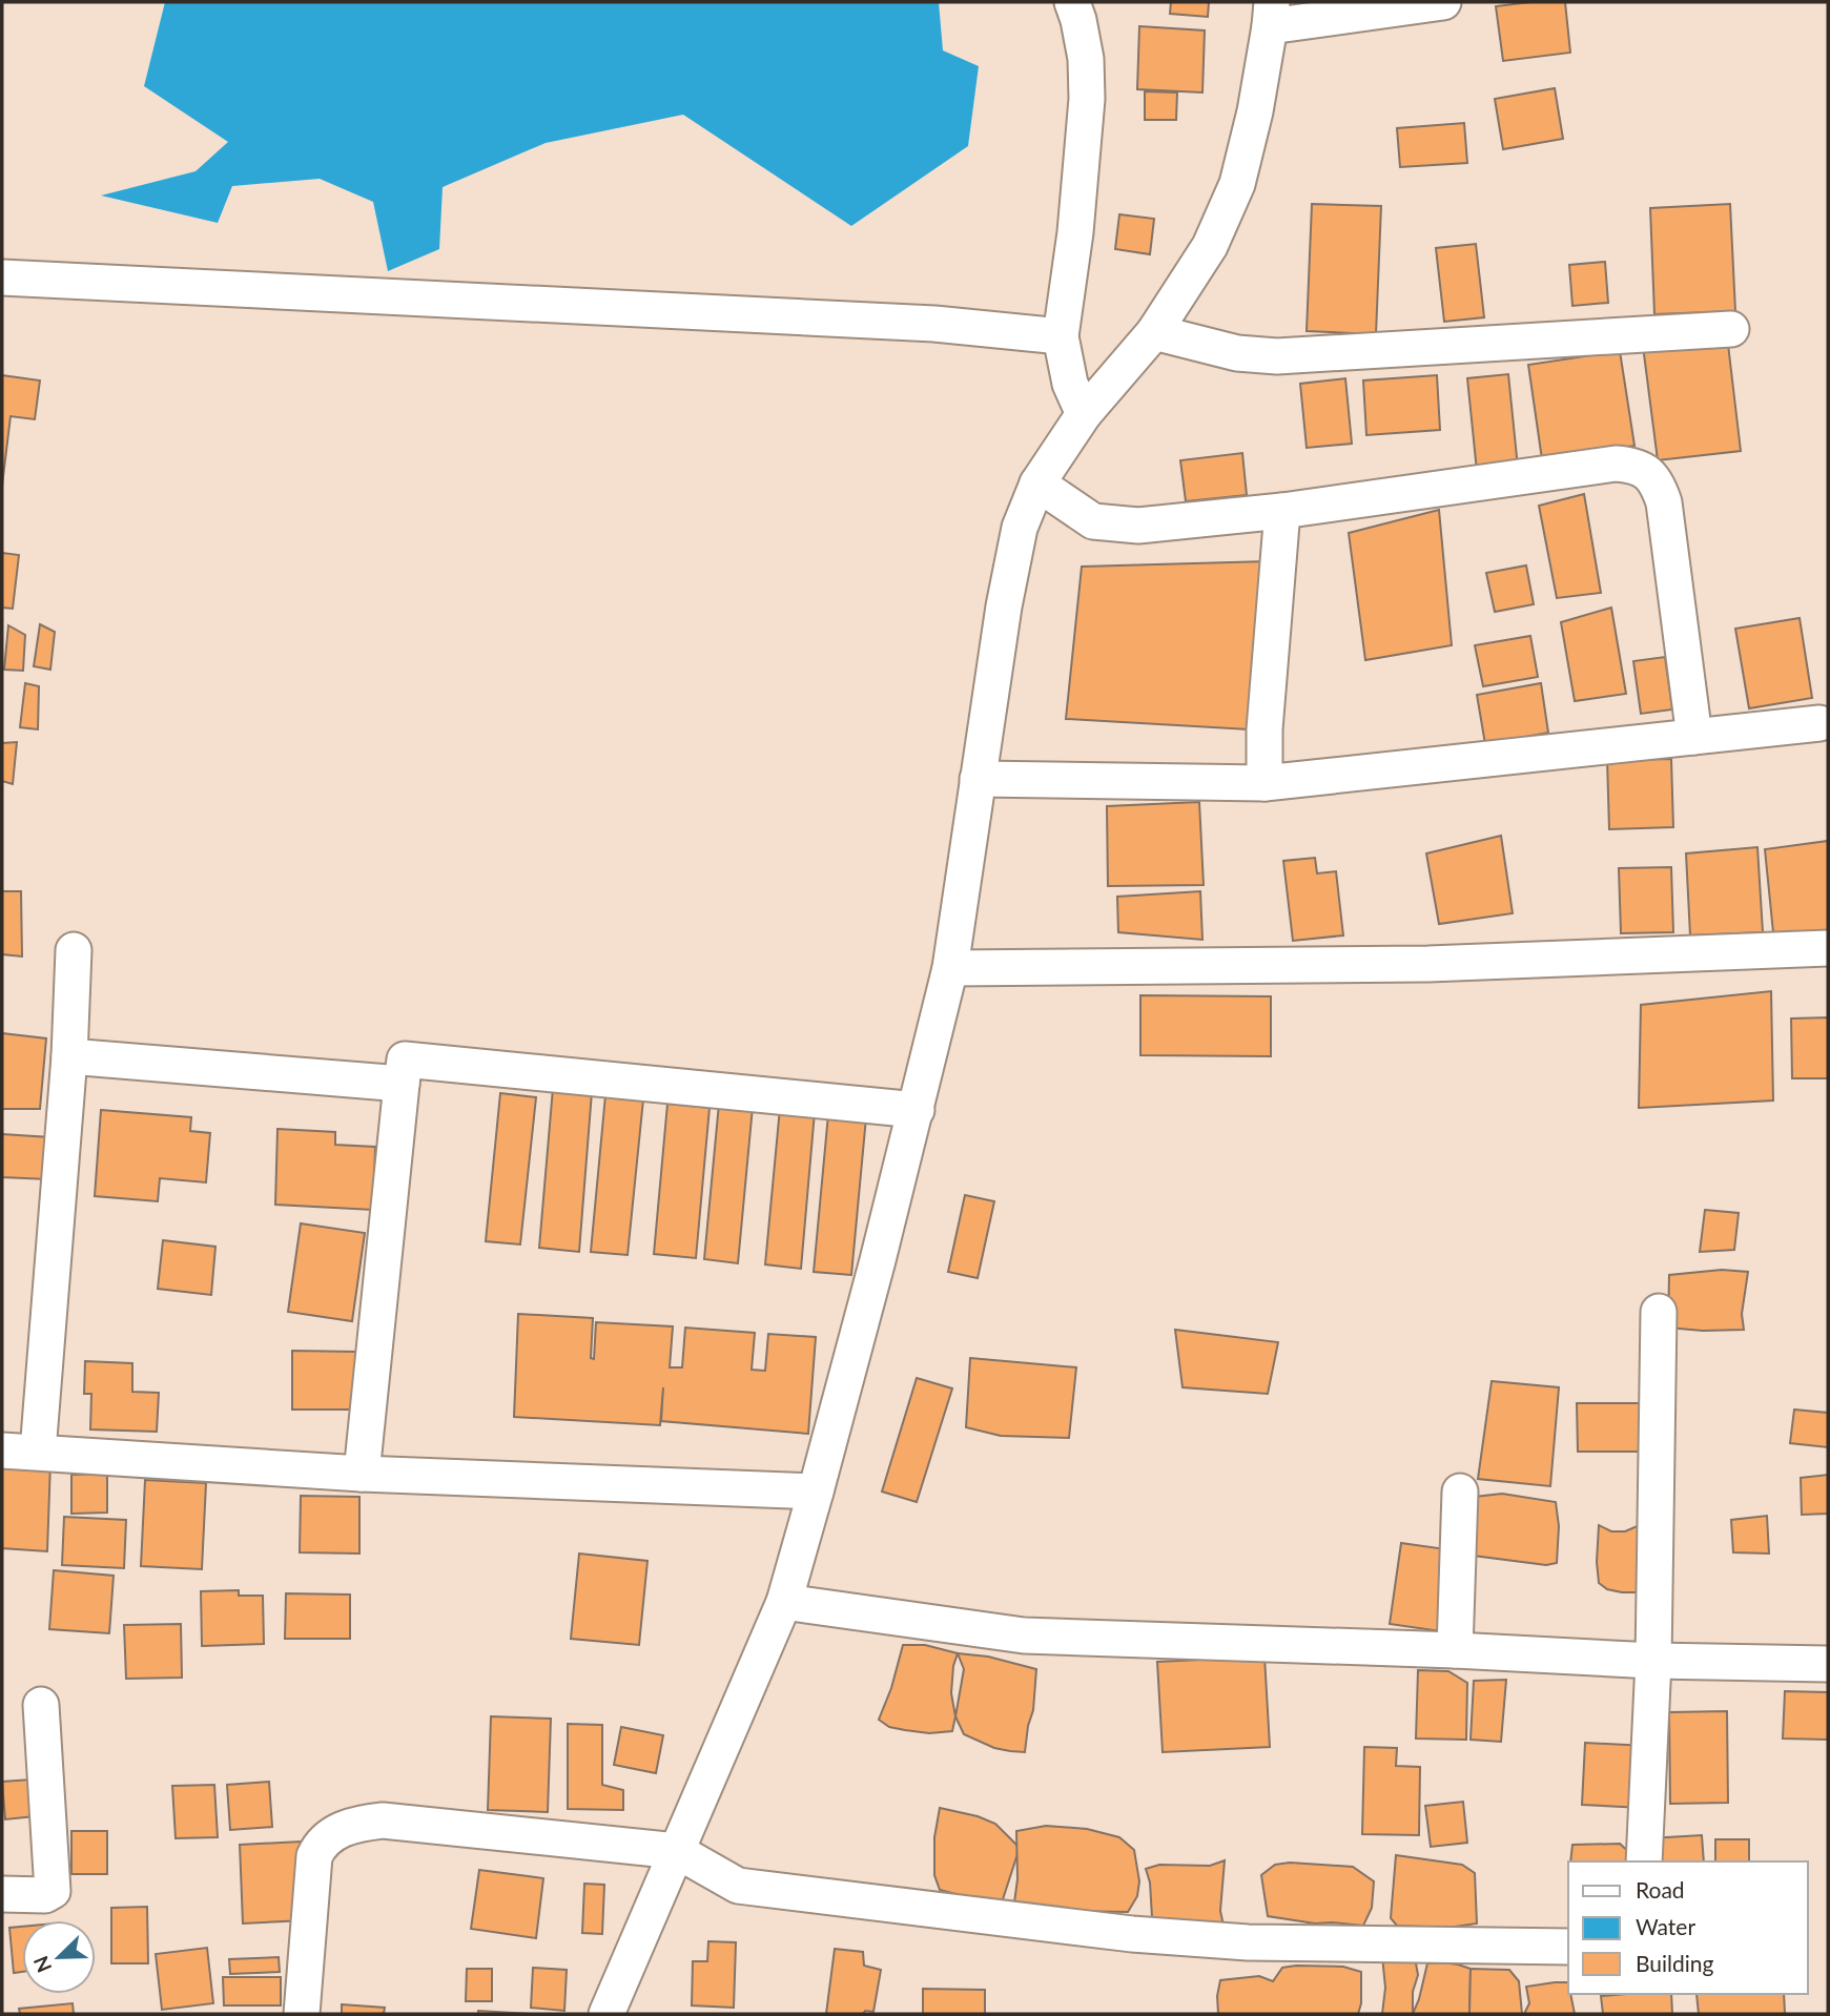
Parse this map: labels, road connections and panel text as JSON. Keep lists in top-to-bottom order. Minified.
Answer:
{"legend":["Road","Water","Building"],"north":"bottom left"}
